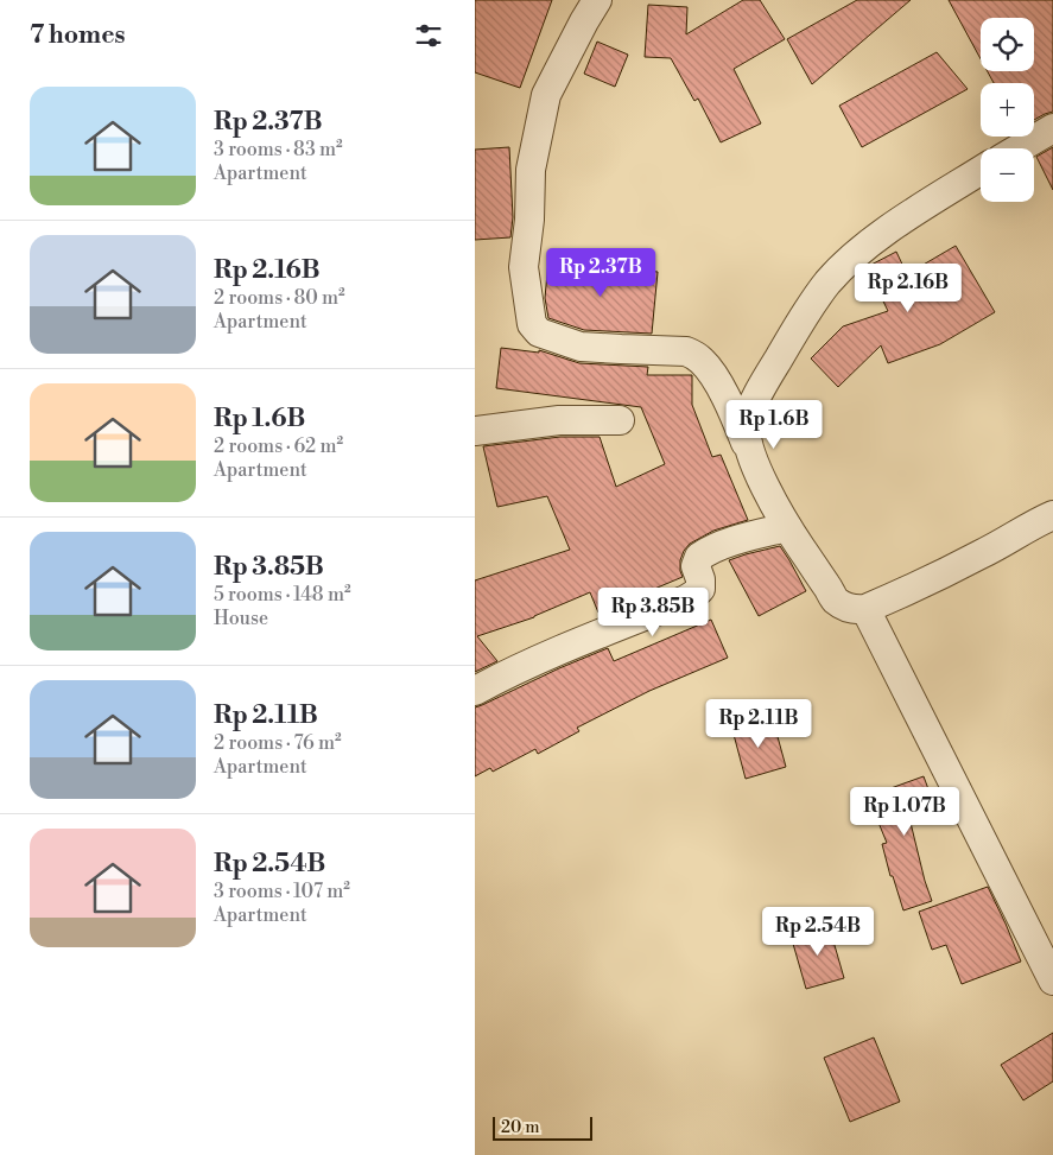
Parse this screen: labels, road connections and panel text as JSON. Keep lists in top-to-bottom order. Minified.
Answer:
{"scale_bar":"20 m","page":{"heading":"7 homes","map_buttons":["+","−"],"list":[{"name":"Rp 2.37B","note":"3 rooms · 83 m² · Apartment"},{"name":"Rp 2.16B","note":"2 rooms · 80 m² · Apartment"},{"name":"Rp 1.6B","note":"2 rooms · 62 m² · Apartment"},{"name":"Rp 3.85B","note":"5 rooms · 148 m² · House"},{"name":"Rp 2.11B","note":"2 rooms · 76 m² · Apartment"},{"name":"Rp 2.54B","note":"3 rooms · 107 m² · Apartment"}],"price":["Rp 2.37B","Rp 2.16B","Rp 1.6B","Rp 3.85B","Rp 2.11B","Rp 1.07B","Rp 2.54B"],"scale":"20 m"}}
